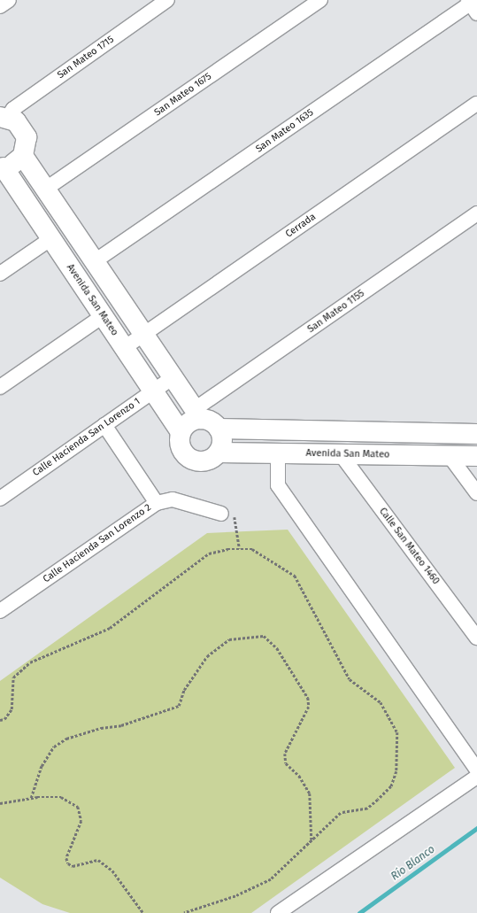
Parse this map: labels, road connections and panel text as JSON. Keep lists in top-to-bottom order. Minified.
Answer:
{"streets":{"street":["San Mateo 1715","San Mateo 1675","San Mateo 1635","Cerrada","Avenida San Mateo","San Mateo 1155","Calle Hacienda San Lorenzo 1","Calle Hacienda San Lorenzo 2","Calle San Mateo 1460"]},"crossings":[["Cerrada","Avenida San Mateo"],["Avenida San Mateo","San Mateo 1155"],["Avenida San Mateo","Calle Hacienda San Lorenzo 1"],["Avenida San Mateo","Calle San Mateo 1460"]],"water":["Río Blanco"]}
